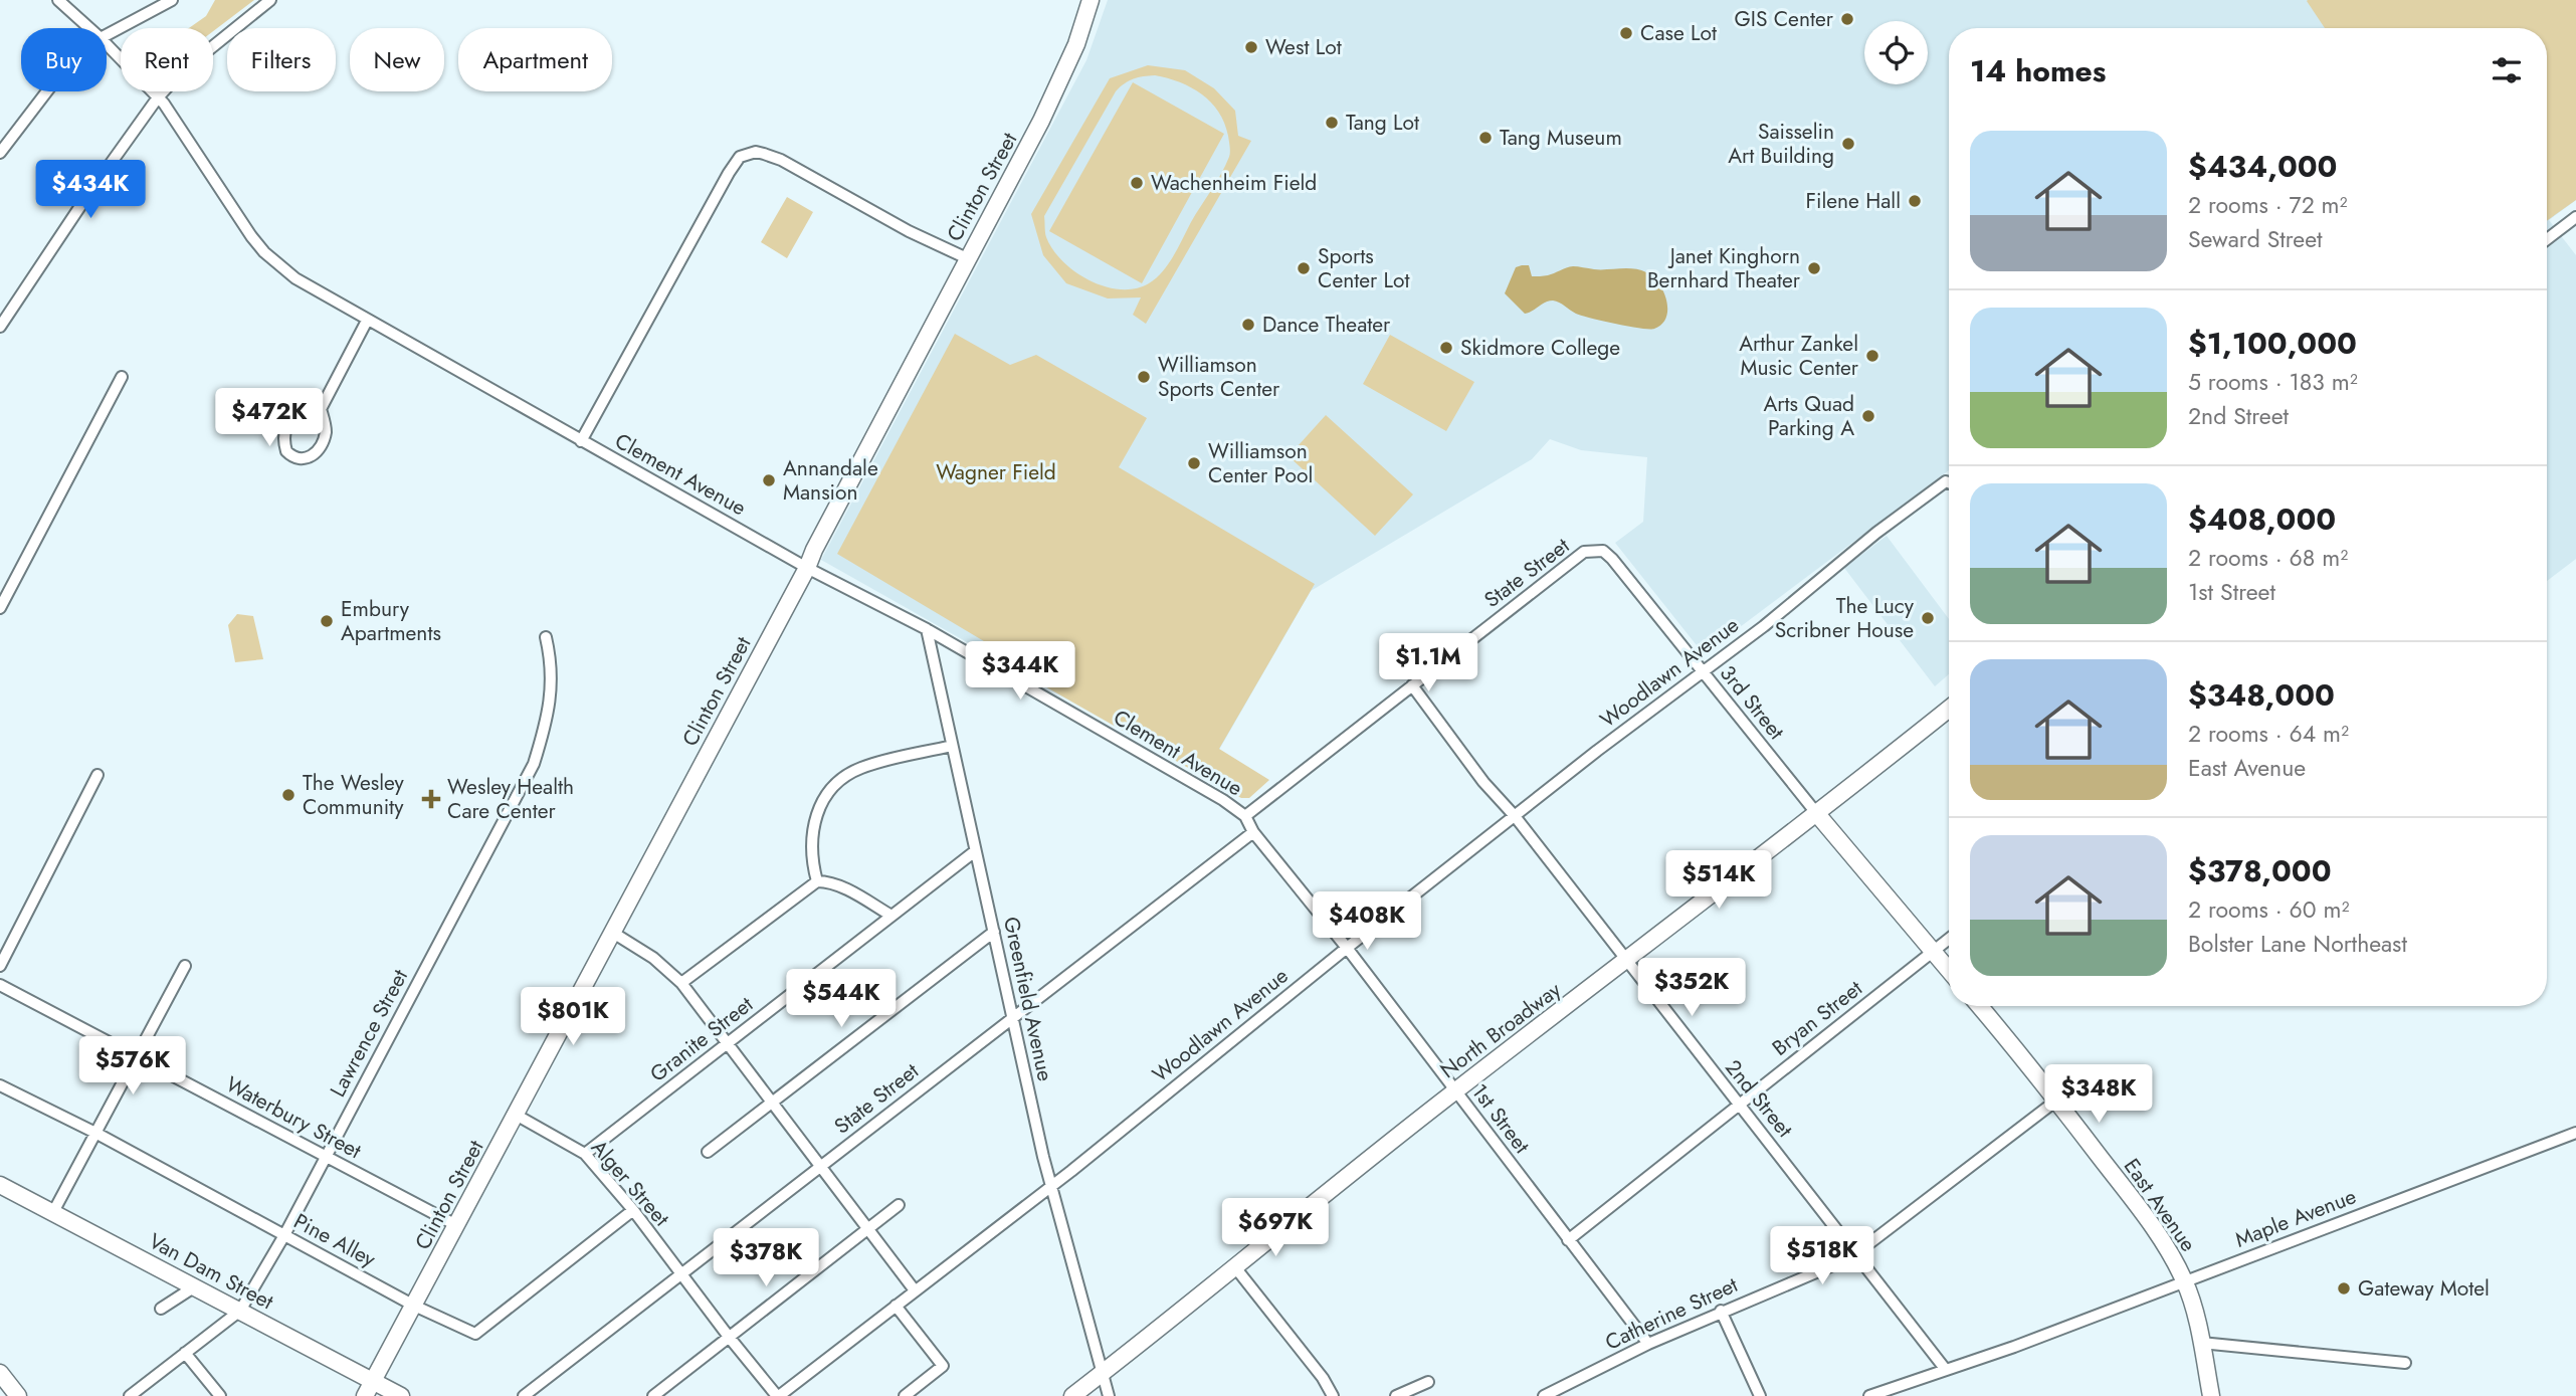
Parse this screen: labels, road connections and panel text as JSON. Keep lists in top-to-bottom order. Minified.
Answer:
{"streets":{"street":["Clinton Street","Clement Avenue","State Street","Woodlawn Avenue","3rd Street","Greenfield Avenue","Bryan Street","North Broadway","Lawrence Street","Granite Street","2nd Street","Waterbury Street","1st Street","Alger Street","East Avenue","Maple Avenue","Pine Alley","Van Dam Street","Catherine Street"]},"crossings":[["Clinton Street","Clement Avenue"],["Clinton Street","Waterbury Street"],["Clinton Street","Alger Street"],["Clinton Street","Pine Alley"],["Clinton Street","Van Dam Street"],["Clement Avenue","State Street"],["Clement Avenue","Greenfield Avenue"],["Clement Avenue","1st Street"],["State Street","3rd Street"],["State Street","Greenfield Avenue"],["State Street","2nd Street"],["State Street","1st Street"],["State Street","Alger Street"],["Woodlawn Avenue","3rd Street"],["Woodlawn Avenue","Greenfield Avenue"],["Woodlawn Avenue","2nd Street"],["Woodlawn Avenue","1st Street"],["Woodlawn Avenue","Alger Street"],["3rd Street","North Broadway"],["Greenfield Avenue","North Broadway"],["Greenfield Avenue","Granite Street"],["Bryan Street","2nd Street"],["Bryan Street","1st Street"],["North Broadway","2nd Street"],["North Broadway","1st Street"],["Lawrence Street","Waterbury Street"],["Lawrence Street","Pine Alley"],["Lawrence Street","Van Dam Street"],["Granite Street","Alger Street"],["2nd Street","Maple Avenue"],["2nd Street","Catherine Street"],["1st Street","Catherine Street"],["Alger Street","Pine Alley"],["East Avenue","Maple Avenue"],["East Avenue","Catherine Street"]],"parks":["Wagner Field"],"places":{"other":["GIS Center","Case Lot","West Lot","Tang Lot","Tang Museum","Saisselin Art Building","Wachenheim Field","Filene Hall","Sports Center Lot","Janet Kinghorn Bernhard Theater","Dance Theater","Skidmore College","Arthur Zankel Music Center","Williamson Sports Center","Arts Quad Parking A","Williamson Center Pool","Annandale Mansion","The Lucy Scribner House","Embury Apartments","The Wesley Community","Gateway Motel"],"health":["Wesley Health Care Center"]},"page":{"chip":["Buy","Rent","Filters","New","Apartment"],"heading":"14 homes","list":[{"name":"$434,000","note":"2 rooms · 72 m² · Seward Street"},{"name":"$1,100,000","note":"5 rooms · 183 m² · 2nd Street"},{"name":"$408,000","note":"2 rooms · 68 m² · 1st Street"},{"name":"$348,000","note":"2 rooms · 64 m² · East Avenue"},{"name":"$378,000","note":"2 rooms · 60 m² · Bolster Lane Northeast"}],"price":["$434K","$472K","$1.1M","$344K","$514K","$408K","$352K","$544K","$801K","$576K","$348K","$697K","$518K","$378K"]}}
